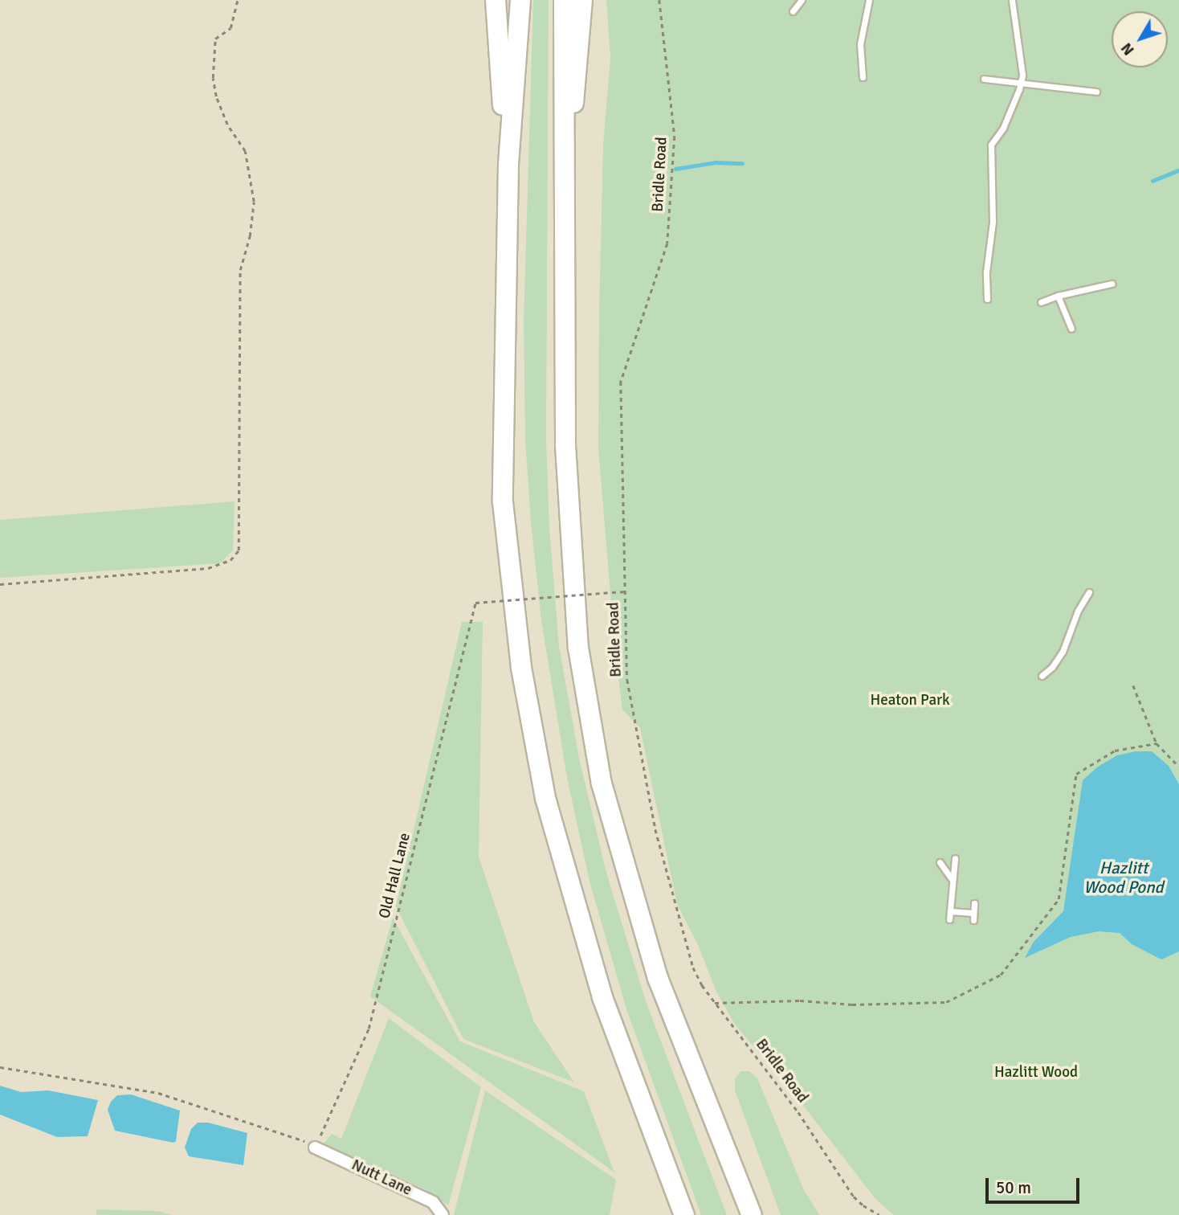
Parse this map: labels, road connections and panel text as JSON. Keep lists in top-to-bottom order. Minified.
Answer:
{"streets":{"street":["Nutt Lane"],"path":["Bridle Road","Old Hall Lane"]},"crossings":[["Bridle Road","Old Hall Lane"],["Old Hall Lane","Nutt Lane"]],"water":["Hazlitt Wood Pond"],"parks":["Heaton Park","Hazlitt Wood"],"scale_bar":"50 m","north":"bottom left"}
